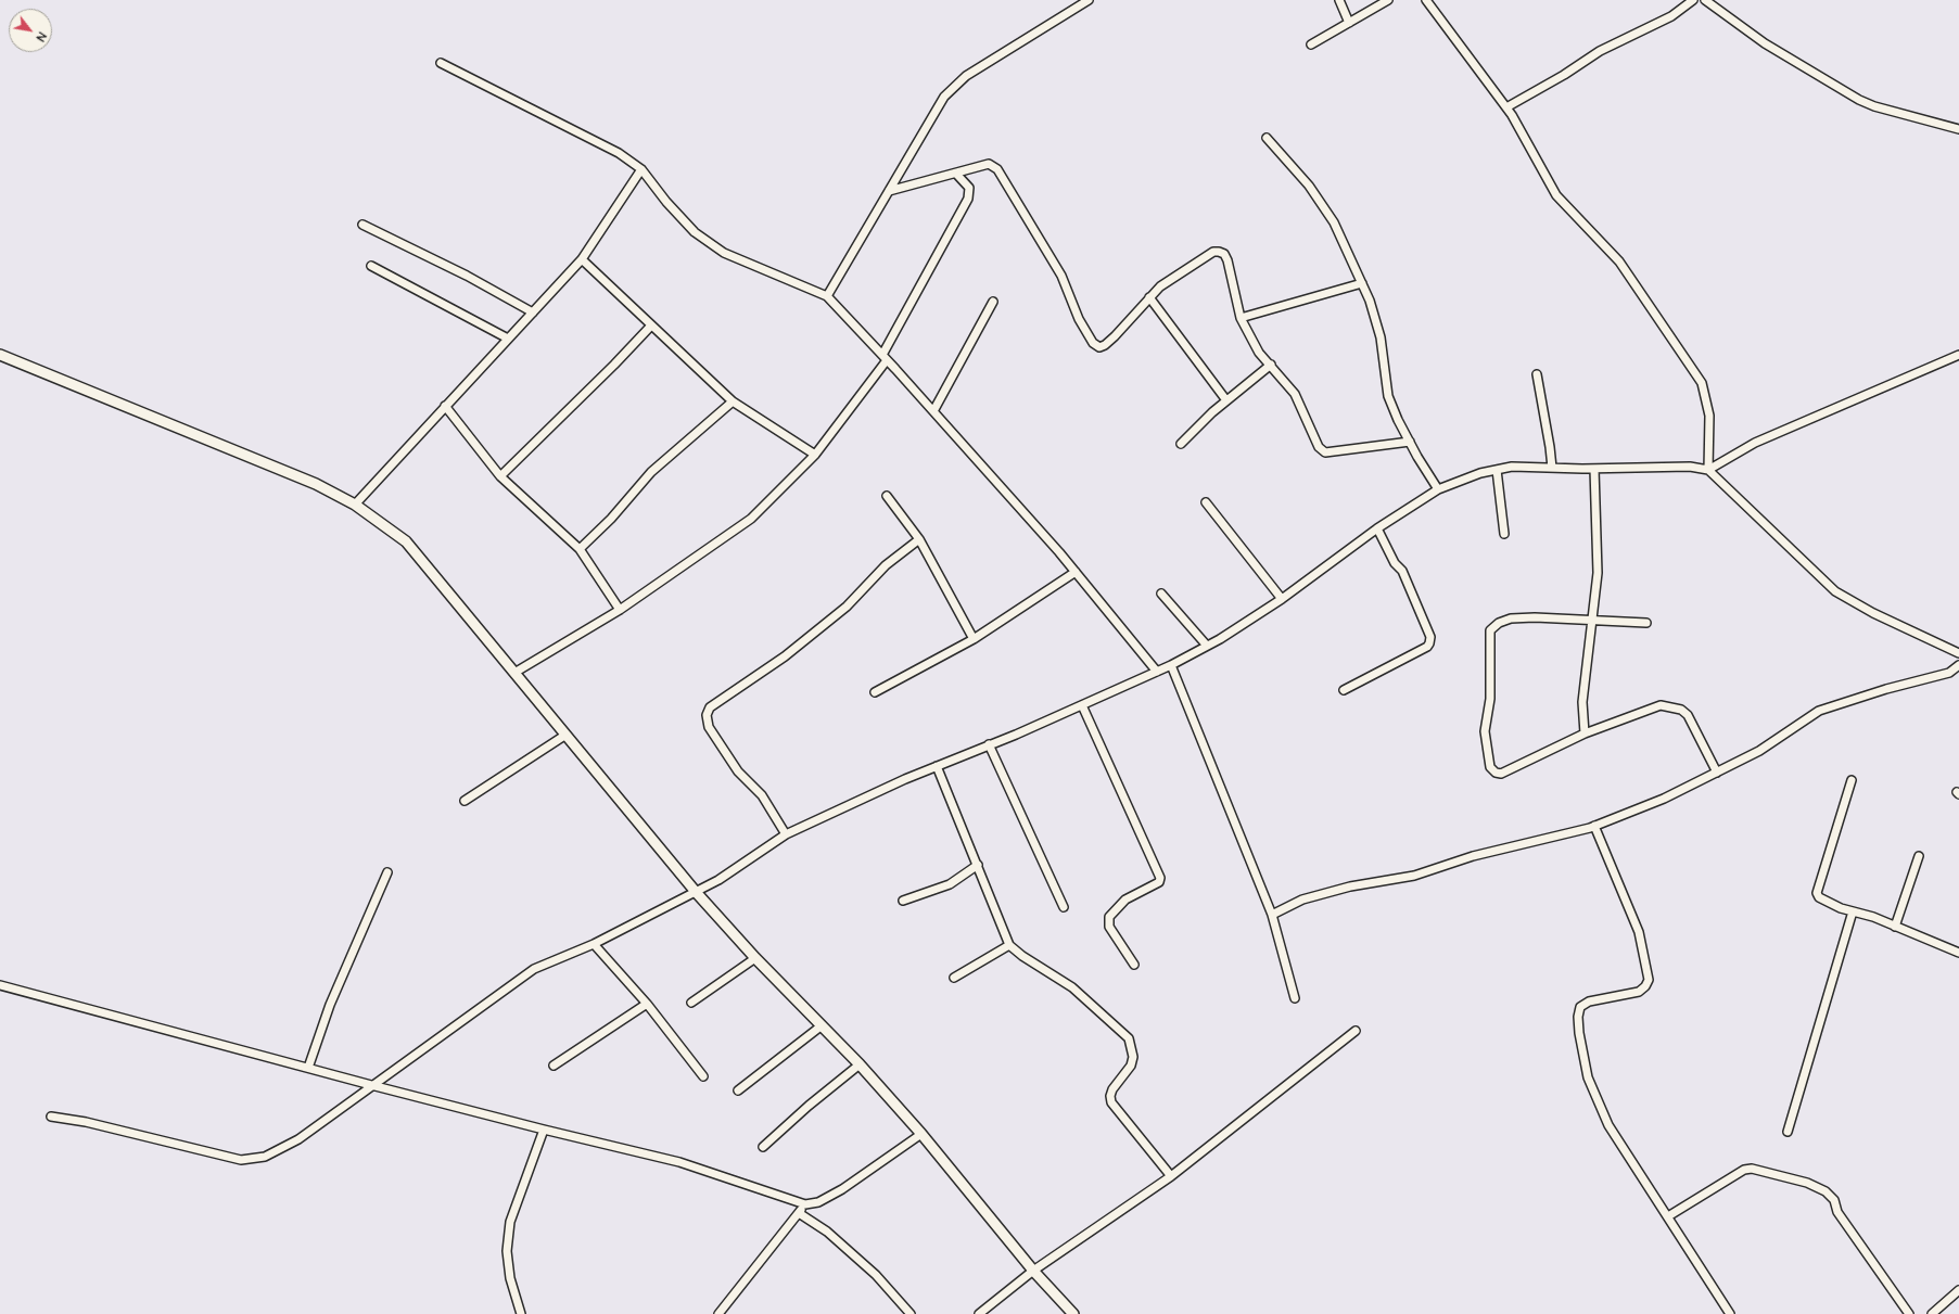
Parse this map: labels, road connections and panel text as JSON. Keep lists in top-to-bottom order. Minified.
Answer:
{"north":"bottom right"}
